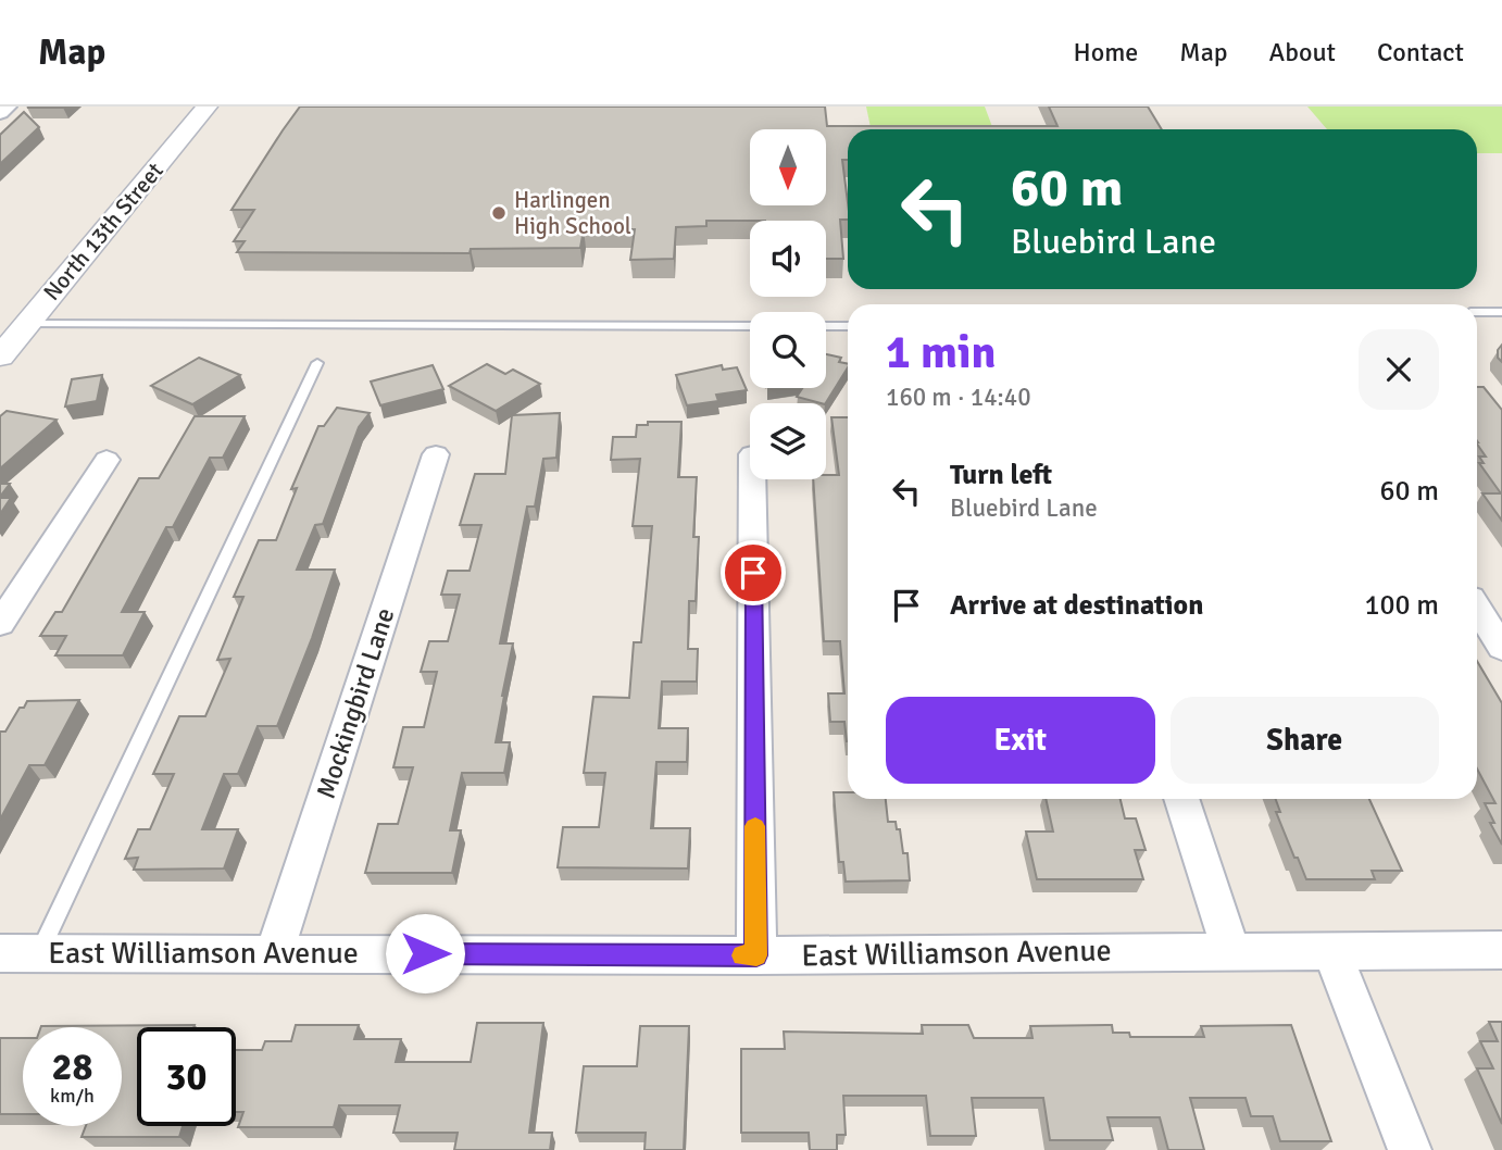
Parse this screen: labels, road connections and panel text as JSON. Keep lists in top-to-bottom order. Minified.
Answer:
{"streets":{"street":["North 13th Street","Mockingbird Lane","East Williamson Avenue"]},"crossings":[["Mockingbird Lane","East Williamson Avenue"]],"places":["Harlingen High School"],"north":"bottom","page":{"header":"Map","nav":["Home","Map","About","Contact"],"turn":["60 m","Bluebird Lane"],"heading":["1 min","160 m · 14:40"],"list":[{"name":"Turn left","note":"Bluebird Lane","value":"60 m"},{"name":"Arrive at destination","value":"100 m"}],"buttons":["Exit","Share"],"speed":"28 km/h","limit":"30"}}
